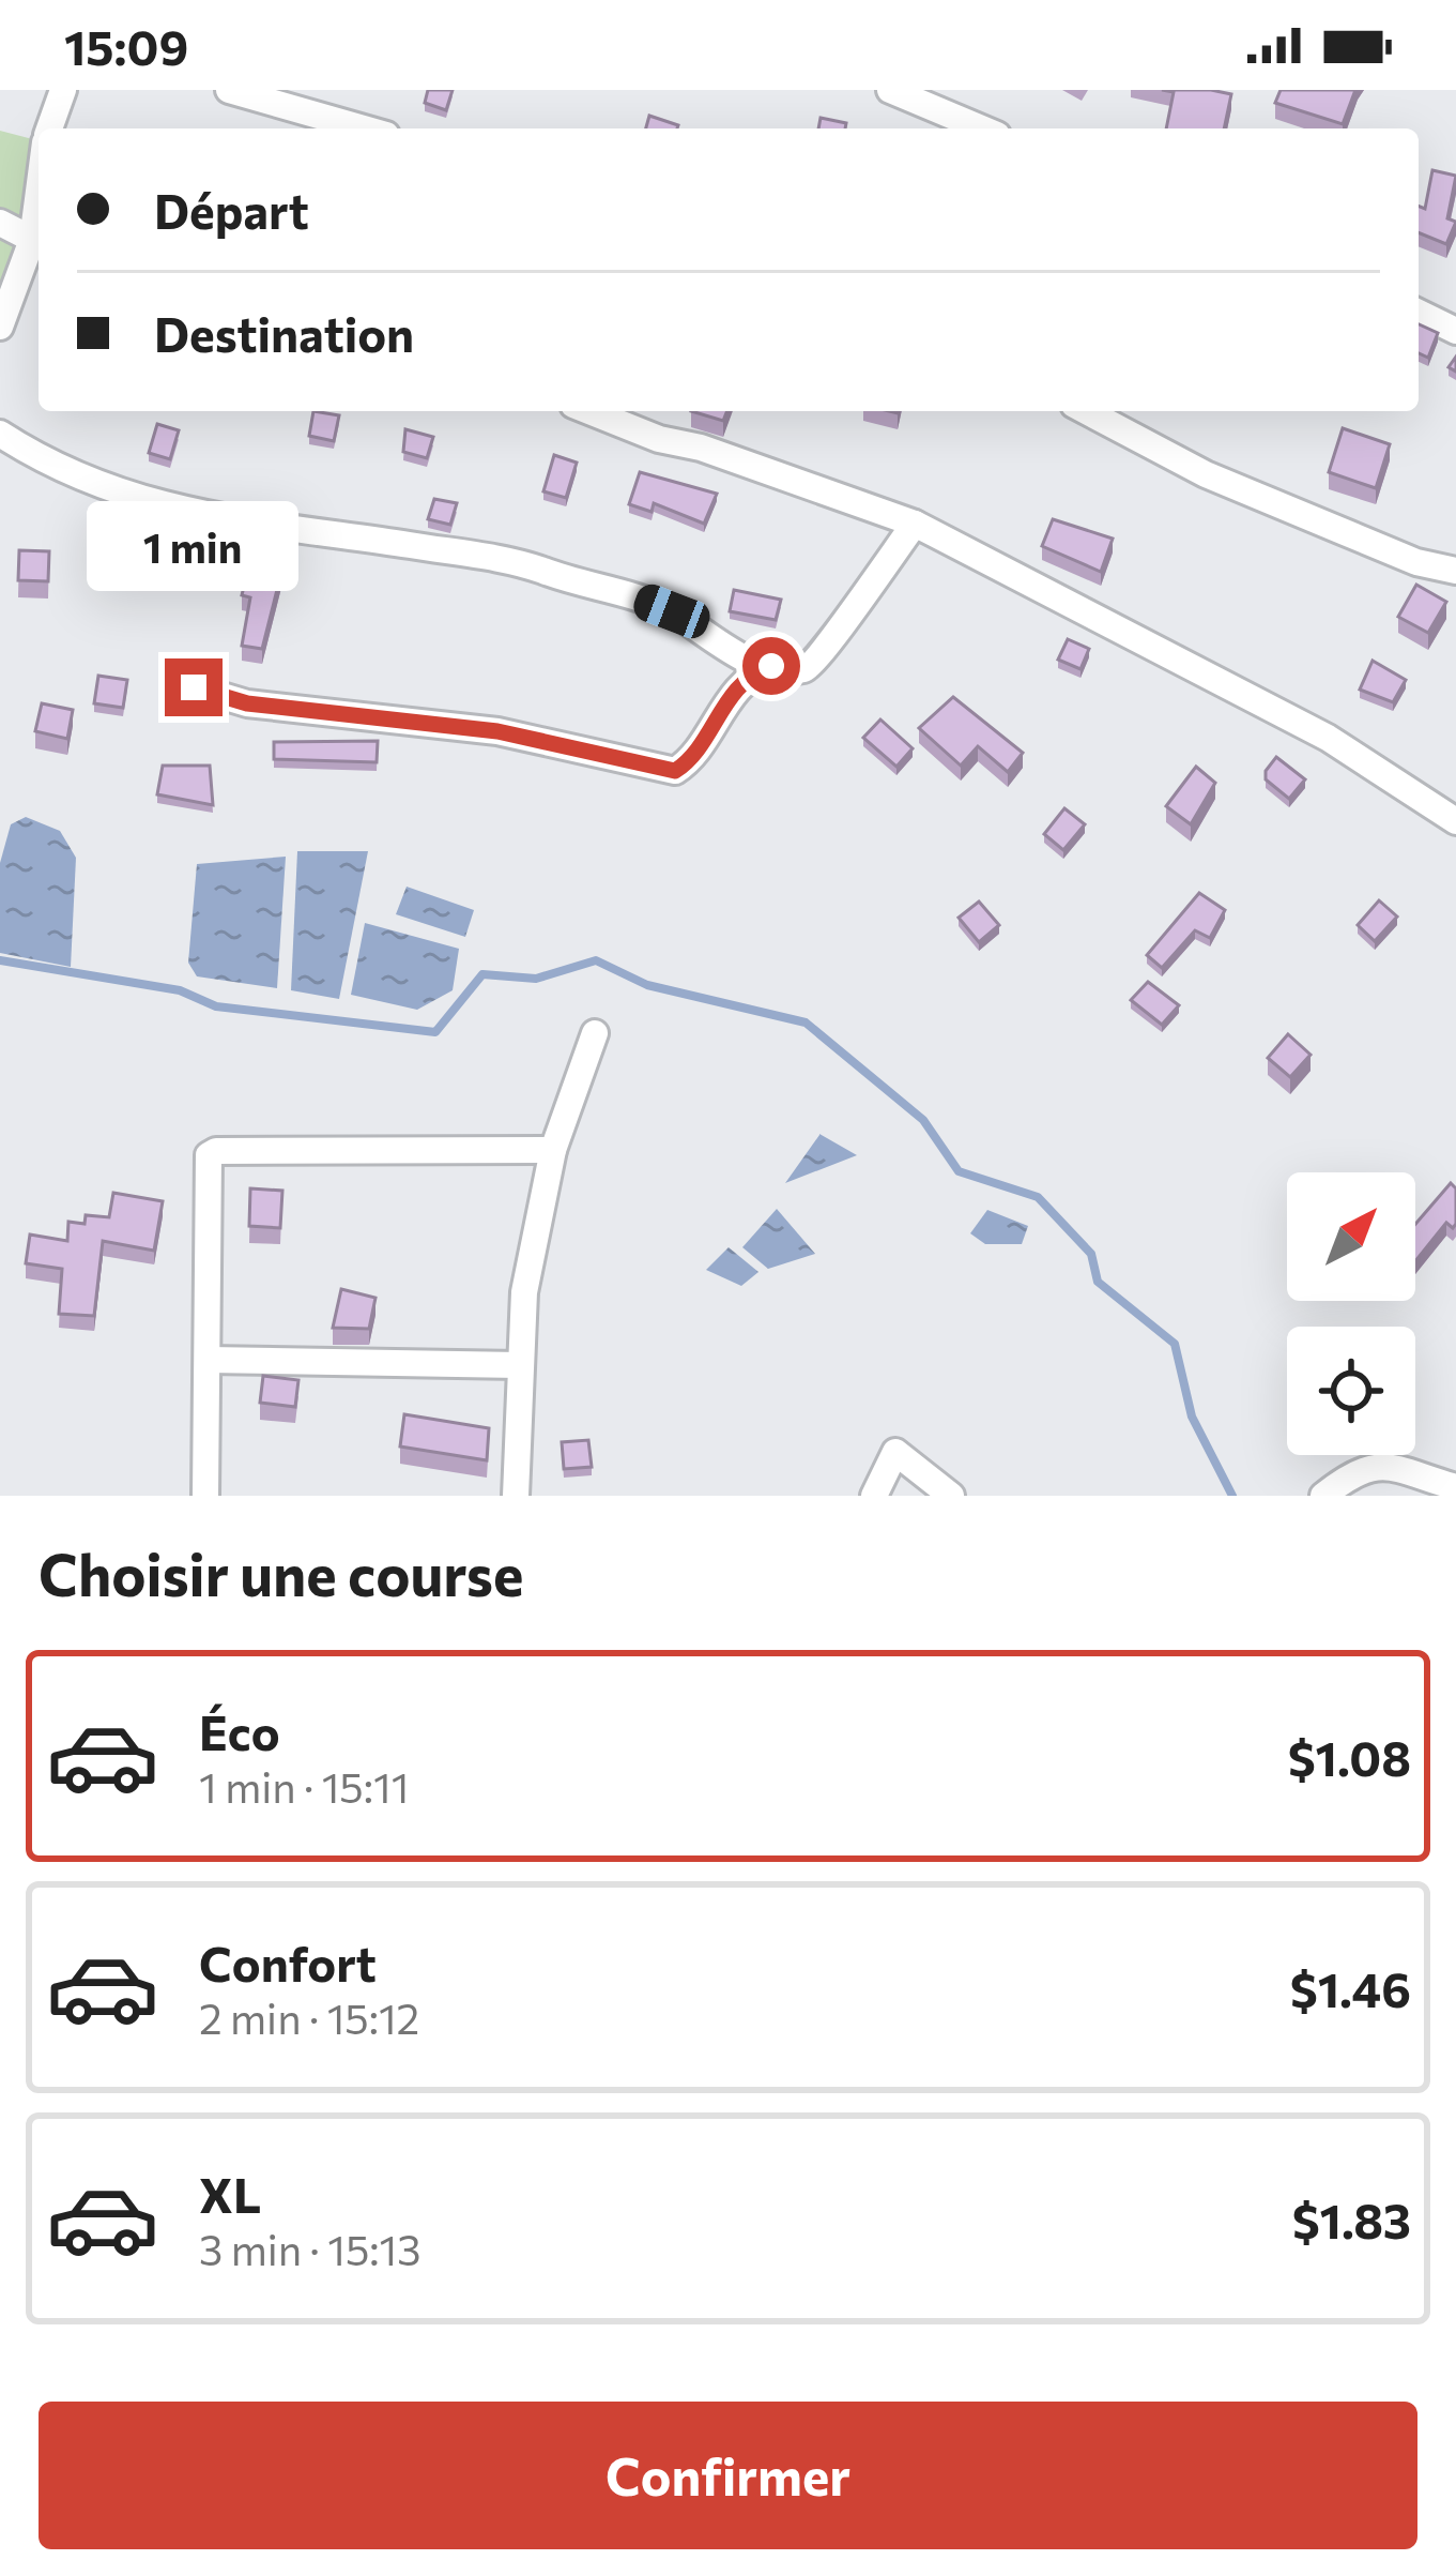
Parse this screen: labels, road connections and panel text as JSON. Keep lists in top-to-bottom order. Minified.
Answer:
{"north":"top right","page":{"status":"15:09","banner":["Départ","Destination"],"bubble":"1 min","heading":"Choisir une course","list":[{"name":"Éco","note":"1 min · 15:11","value":"$1.08"},{"name":"Confort","note":"2 min · 15:12","value":"$1.46"},{"name":"XL","note":"3 min · 15:13","value":"$1.83"}],"buttons":"Confirmer"}}
